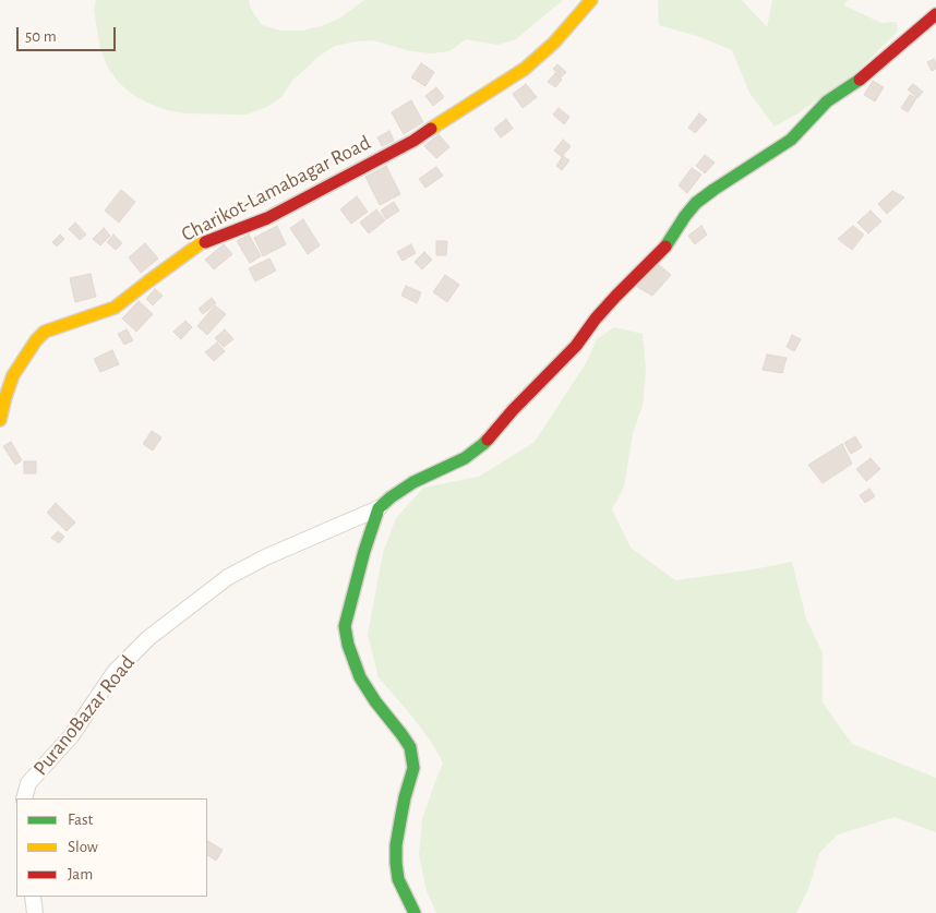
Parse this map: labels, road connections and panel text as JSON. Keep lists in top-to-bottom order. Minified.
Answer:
{"streets":{"main road":["Charikot-Lamabagar Road"],"street":["PuranoBazar Road"]},"legend":["Fast","Slow","Jam"],"scale_bar":"50 m"}
